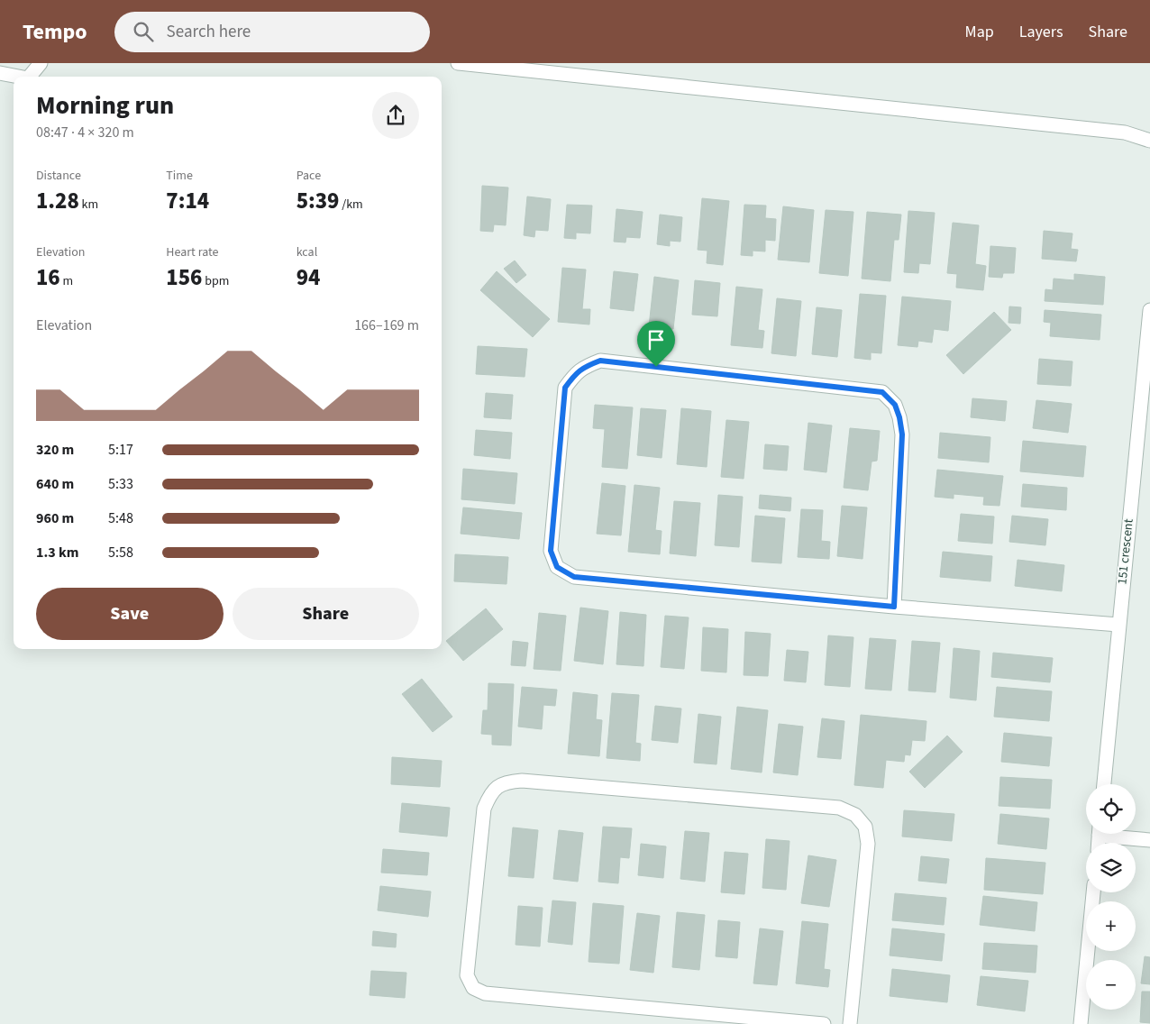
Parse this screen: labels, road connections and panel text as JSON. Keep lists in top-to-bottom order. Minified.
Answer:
{"streets":{"street":["151 crescent"]},"page":{"header":"Tempo","search":"Search here","nav":["Map","Layers","Share"],"heading":["Morning run","08:47 · 4 × 320 m"],"stats":[["Distance","1.28 km"],["Time","7:14"],["Pace","5:39 /km"],["Elevation","16 m"],["Heart rate","156 bpm"],["kcal","94"]],"chart":["Elevation","166–169 m"],"list":[{"name":"320 m","note":"5:17"},{"name":"640 m","note":"5:33"},{"name":"960 m","note":"5:48"},{"name":"1.3 km","note":"5:58"}],"buttons":["Save","Share"],"map_buttons":["+","−"]}}
